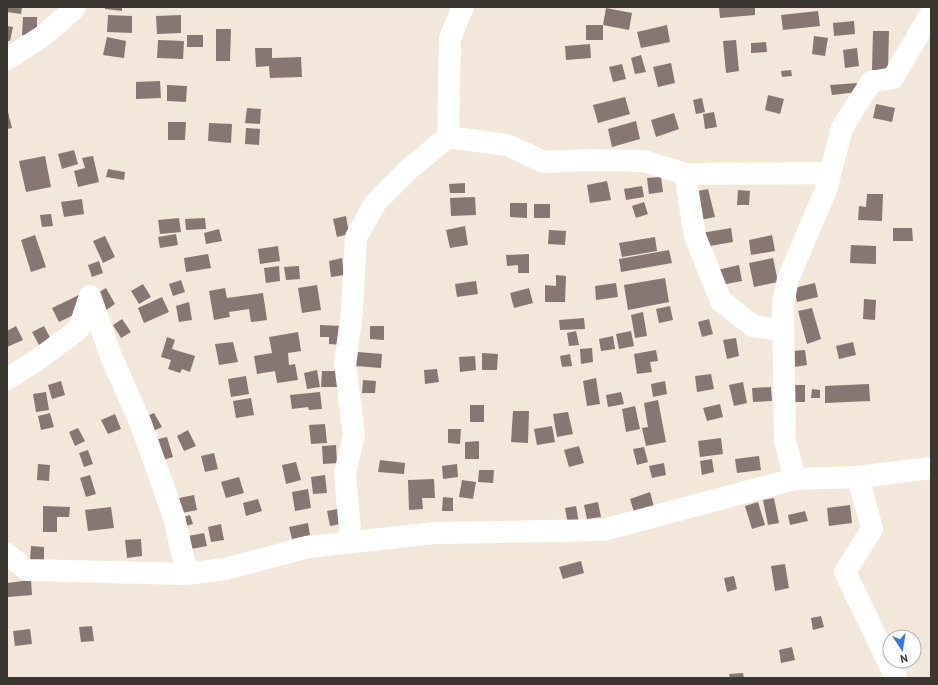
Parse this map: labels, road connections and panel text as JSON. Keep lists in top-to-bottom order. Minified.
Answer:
{"north":"bottom"}
